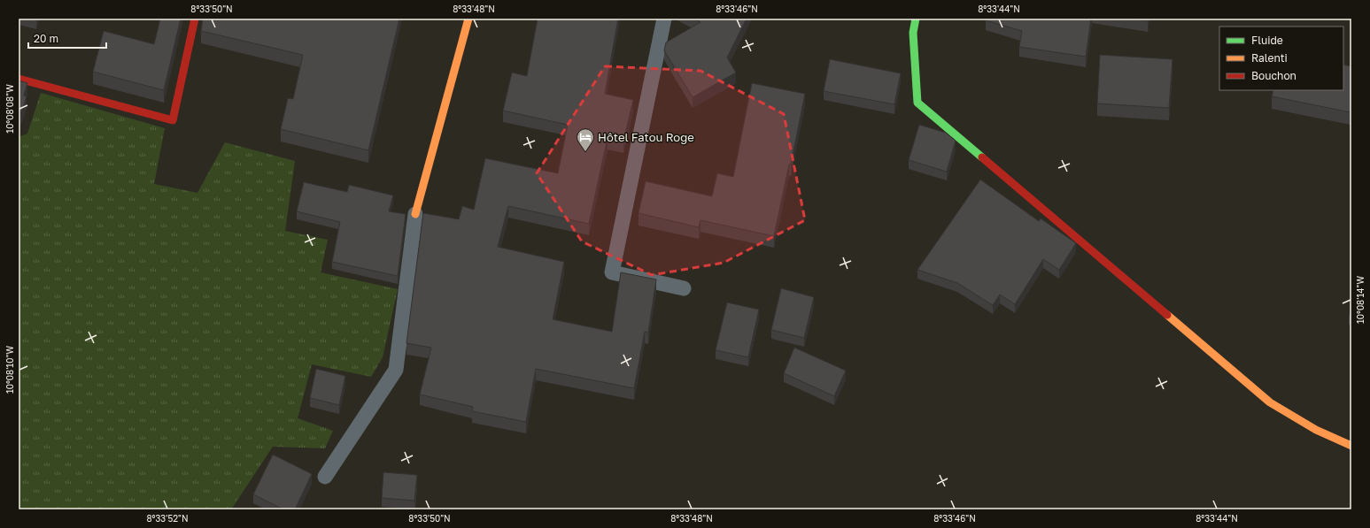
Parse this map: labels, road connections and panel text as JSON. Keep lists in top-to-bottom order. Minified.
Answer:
{"places":{"hotel":["Hôtel Fatou Roge"]},"legend":["Fluide","Ralenti","Bouchon"],"scale_bar":"20 m","coordinates":["8°33'50\"N","8°33'48\"N","8°33'46\"N","8°33'44\"N","10°08'08\"W","10°08'14\"W","10°08'10\"W","8°33'52\"N"]}
